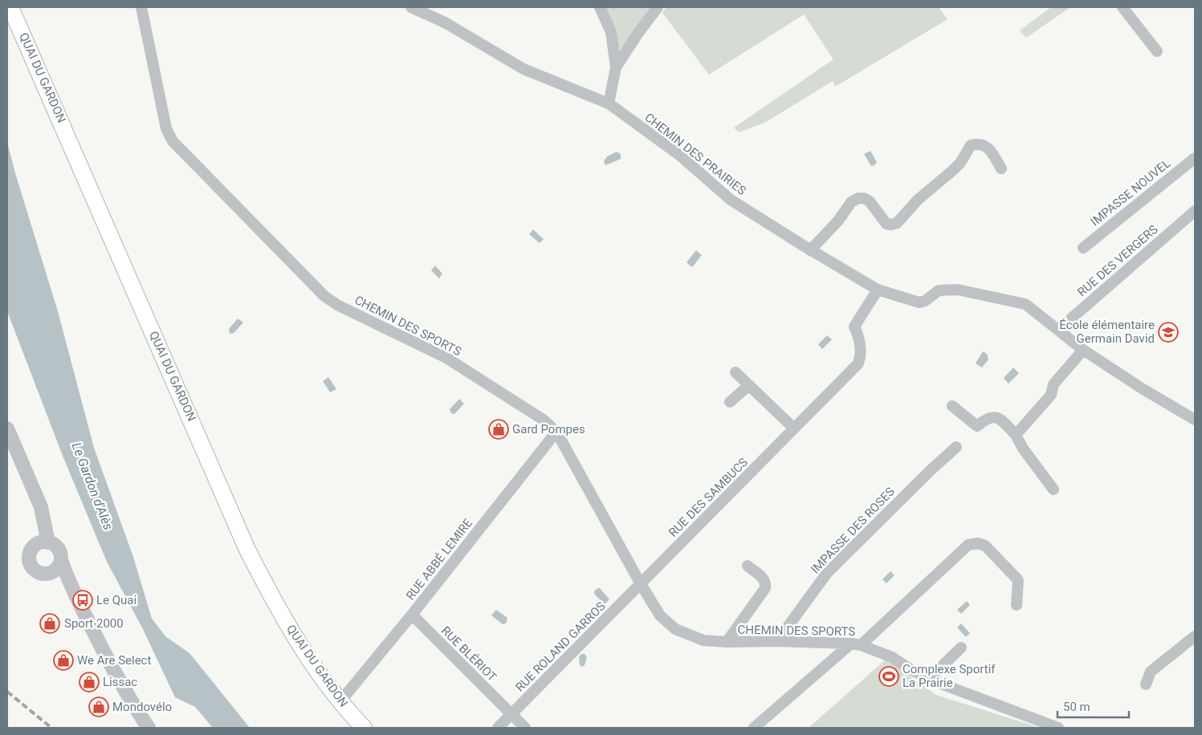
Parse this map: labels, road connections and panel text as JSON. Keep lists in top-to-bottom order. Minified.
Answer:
{"streets":{"main road":["QUAI DU GARDON"],"street":["CHEMIN DES PRAIRIES","IMPASSE NOUVEL","RUE DES VERGERS","CHEMIN DES SPORTS","RUE DES SAMBUCS","IMPASSE DES ROSES","RUE ABBÉ LEMIRE","RUE ROLAND GARROS","RUE BLÉRIOT"]},"crossings":[["QUAI DU GARDON","RUE ABBÉ LEMIRE"],["CHEMIN DES PRAIRIES","RUE DES VERGERS"],["CHEMIN DES PRAIRIES","RUE DES SAMBUCS"],["CHEMIN DES SPORTS","RUE DES SAMBUCS"],["CHEMIN DES SPORTS","IMPASSE DES ROSES"],["CHEMIN DES SPORTS","RUE ABBÉ LEMIRE"],["CHEMIN DES SPORTS","RUE ROLAND GARROS"],["RUE DES SAMBUCS","RUE ROLAND GARROS"],["RUE ABBÉ LEMIRE","RUE BLÉRIOT"],["RUE ROLAND GARROS","RUE BLÉRIOT"]],"water":["Le Gardon d'Alès"],"places":{"school or university":["École élémentaire Germain David"],"shop":["Gard Pompes","Sport 2000","We Are Select","Lissac","Mondovélo"],"bus stop":["Le Quai"],"sports":["Complexe Sportif La Prairie"]},"scale_bar":"50 m"}
